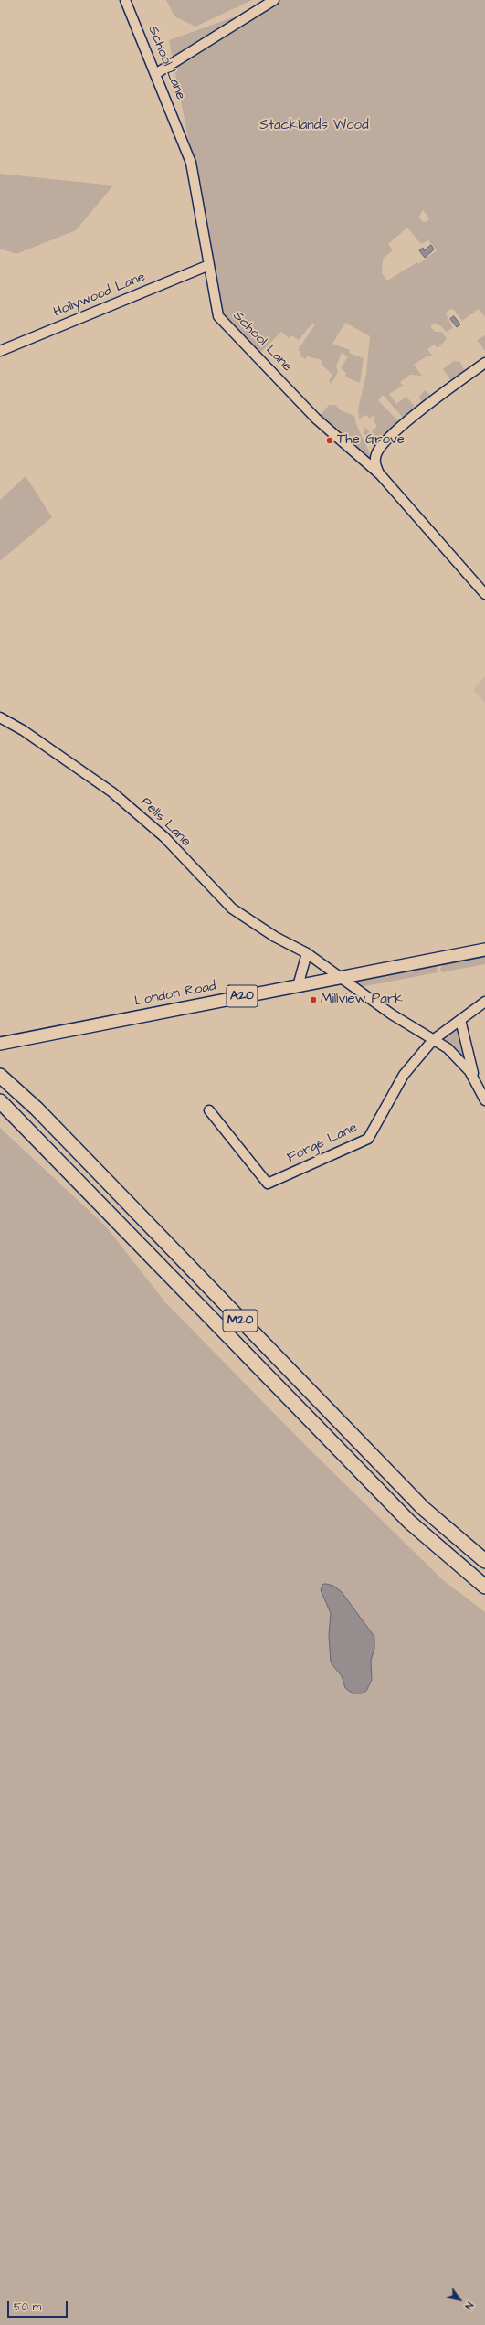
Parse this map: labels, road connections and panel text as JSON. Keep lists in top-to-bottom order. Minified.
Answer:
{"streets":{"highway":["M20"],"main road":["London Road","A20"],"street":["School Lane","Hollywood Lane","Pells Lane","Forge Lane"]},"crossings":[["School Lane","Hollywood Lane"],["Pells Lane","London Road"],["Pells Lane","Forge Lane"]],"parks":["Stacklands Wood"],"places":["The Grove","Millview Park"],"scale_bar":"50 m","north":"bottom right"}
